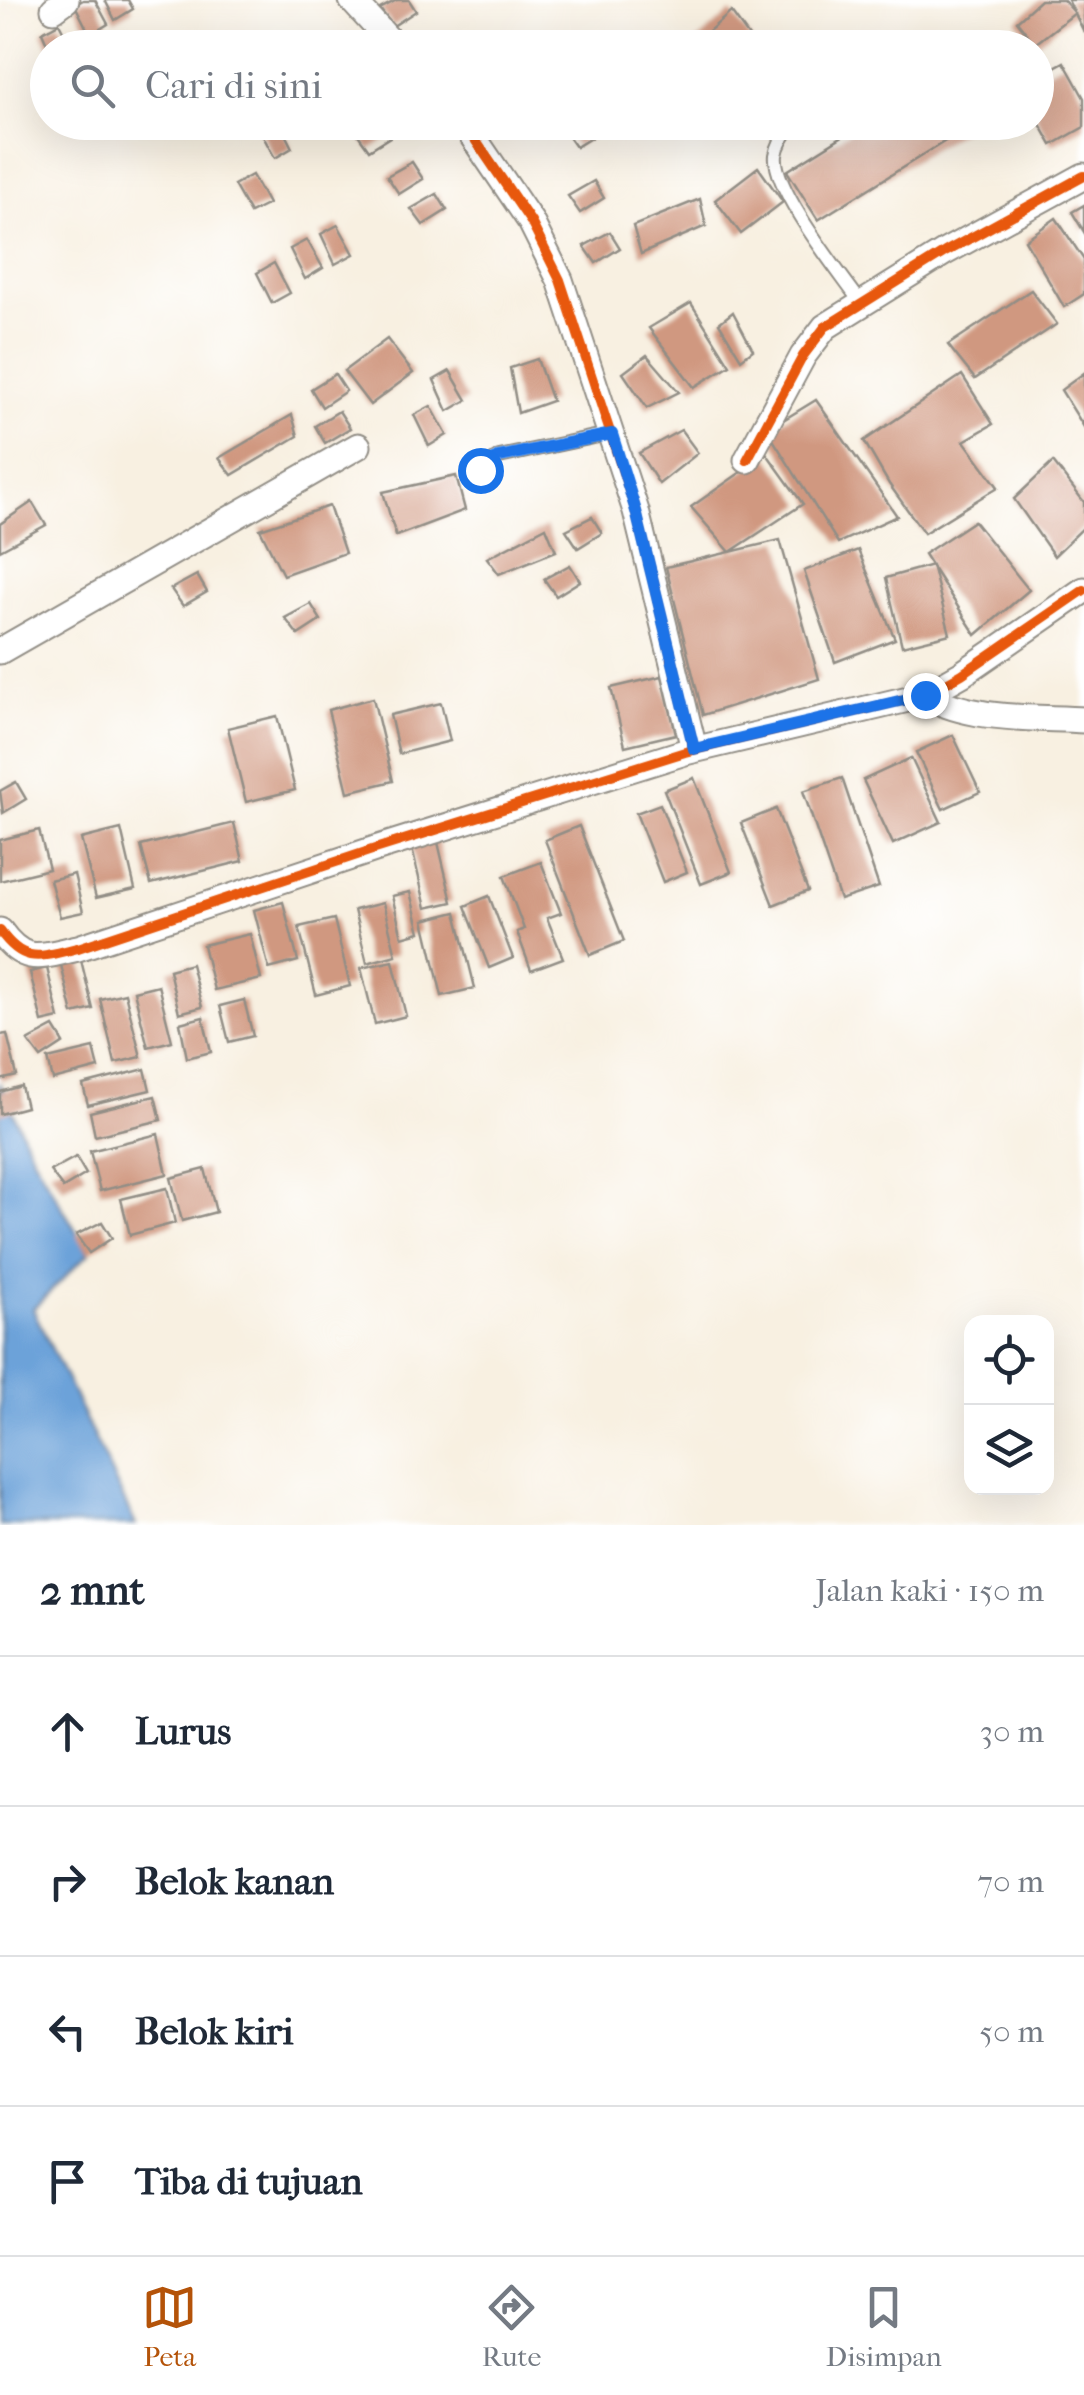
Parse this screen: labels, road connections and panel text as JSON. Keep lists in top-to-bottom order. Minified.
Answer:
{"page":{"search":"Cari di sini","heading":["2 mnt","Jalan kaki · 150 m"],"list":[["Lurus","30 m"],["Belok kanan","70 m"],["Belok kiri","50 m"],"Tiba di tujuan"],"nav":["Peta","Rute","Disimpan"]}}
